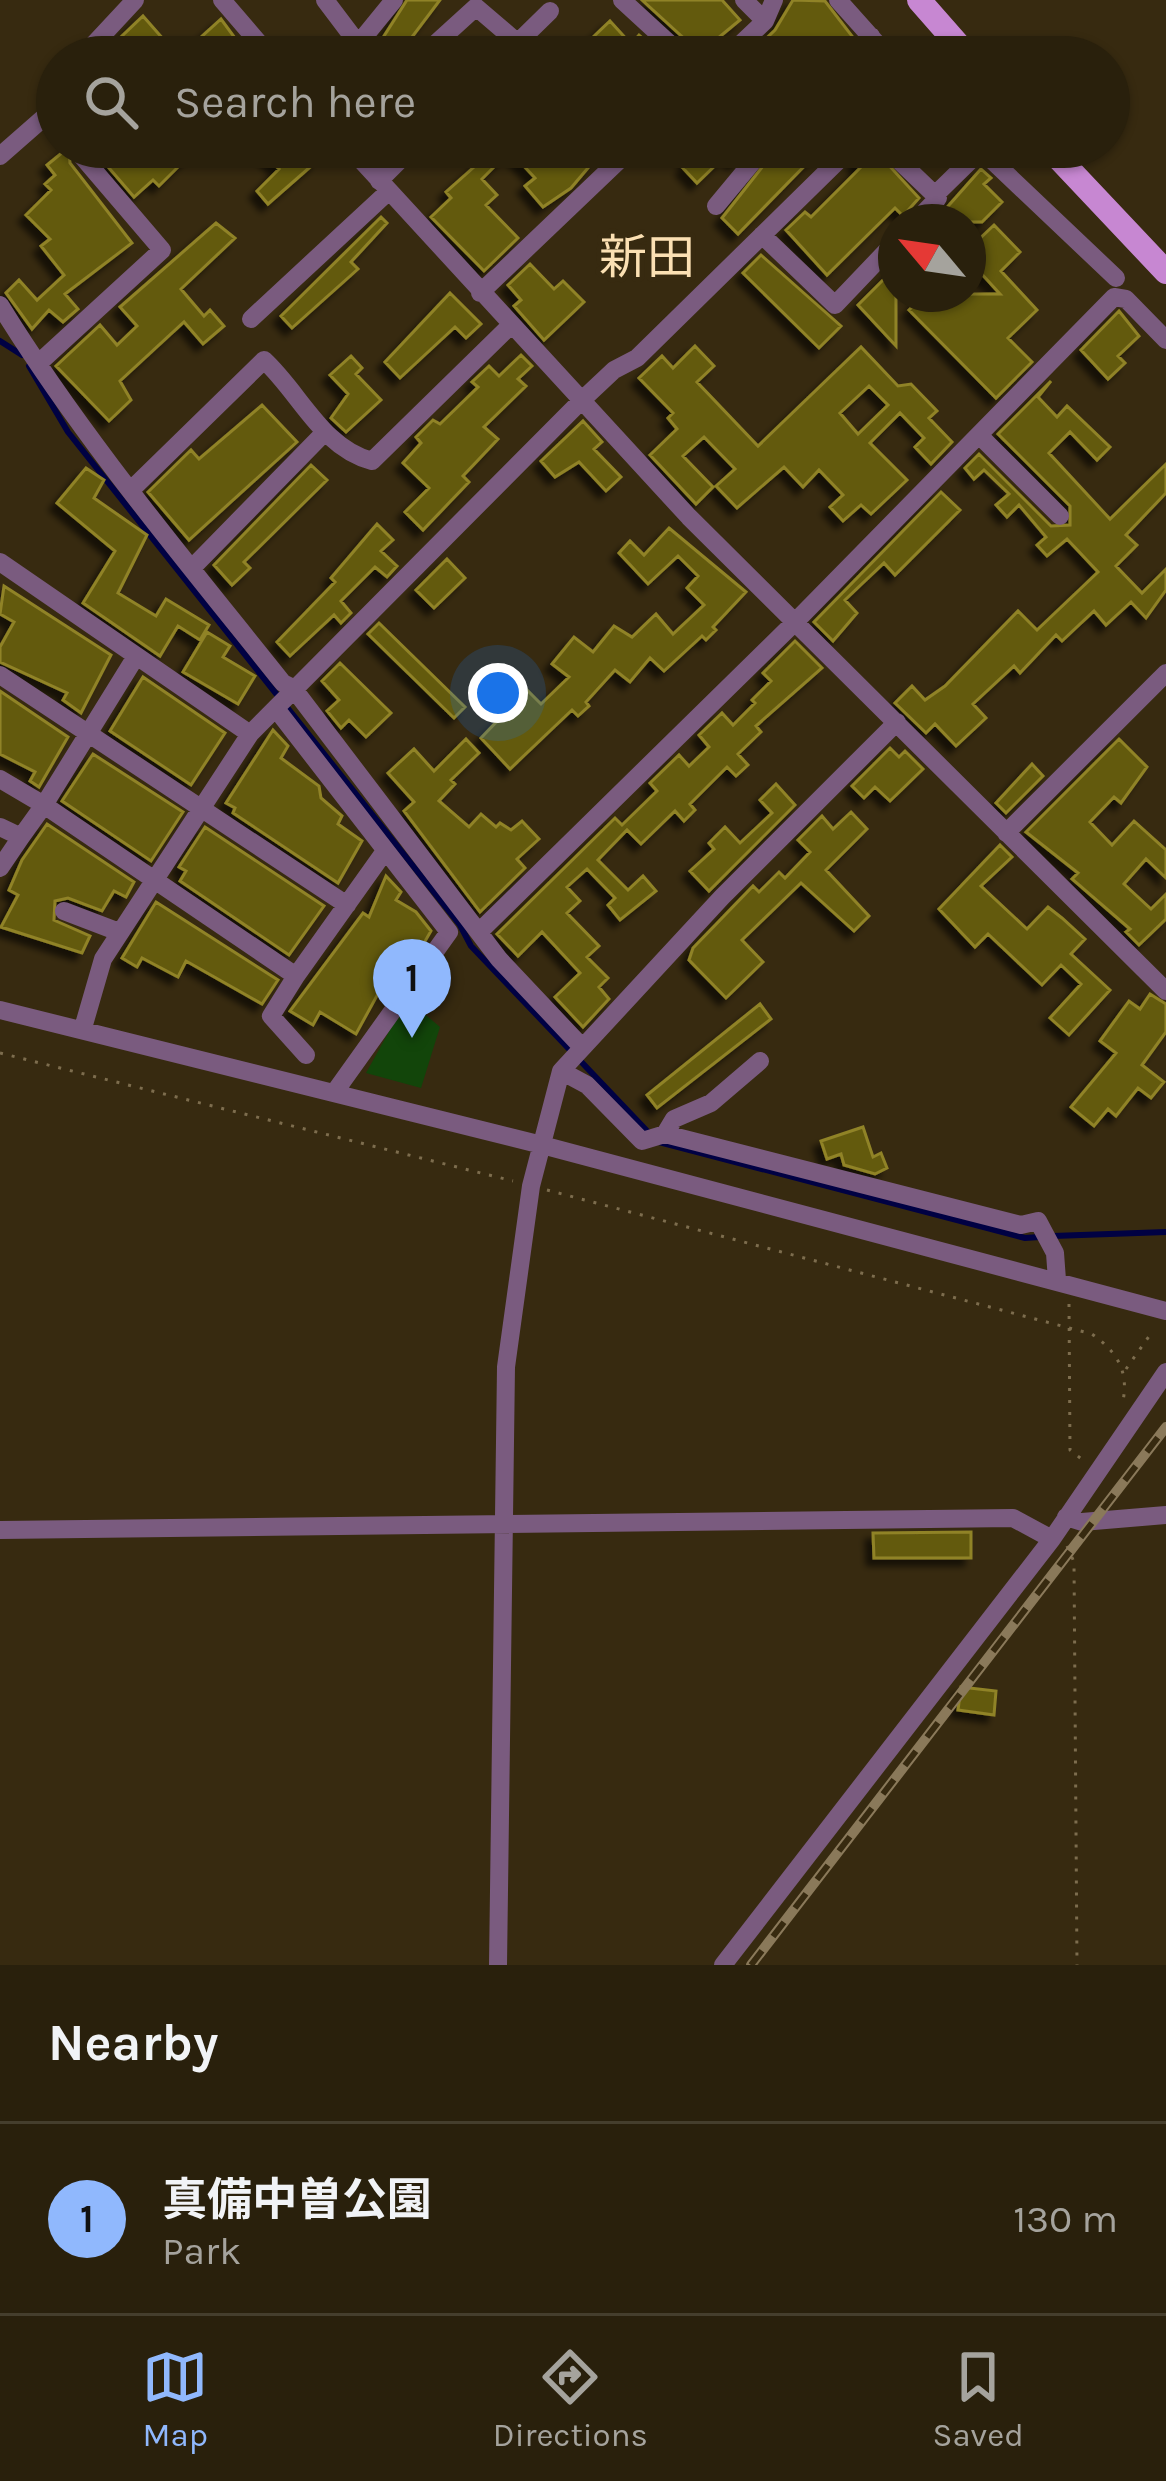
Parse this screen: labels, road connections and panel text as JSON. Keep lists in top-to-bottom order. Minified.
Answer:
{"districts":["新田"],"north":"top left","page":{"search":"Search here","pins":"1","heading":"Nearby","list":[{"mark":"1","name":"真備中曽公園","note":"Park","value":"130 m"}],"nav":["Map","Directions","Saved"]}}
